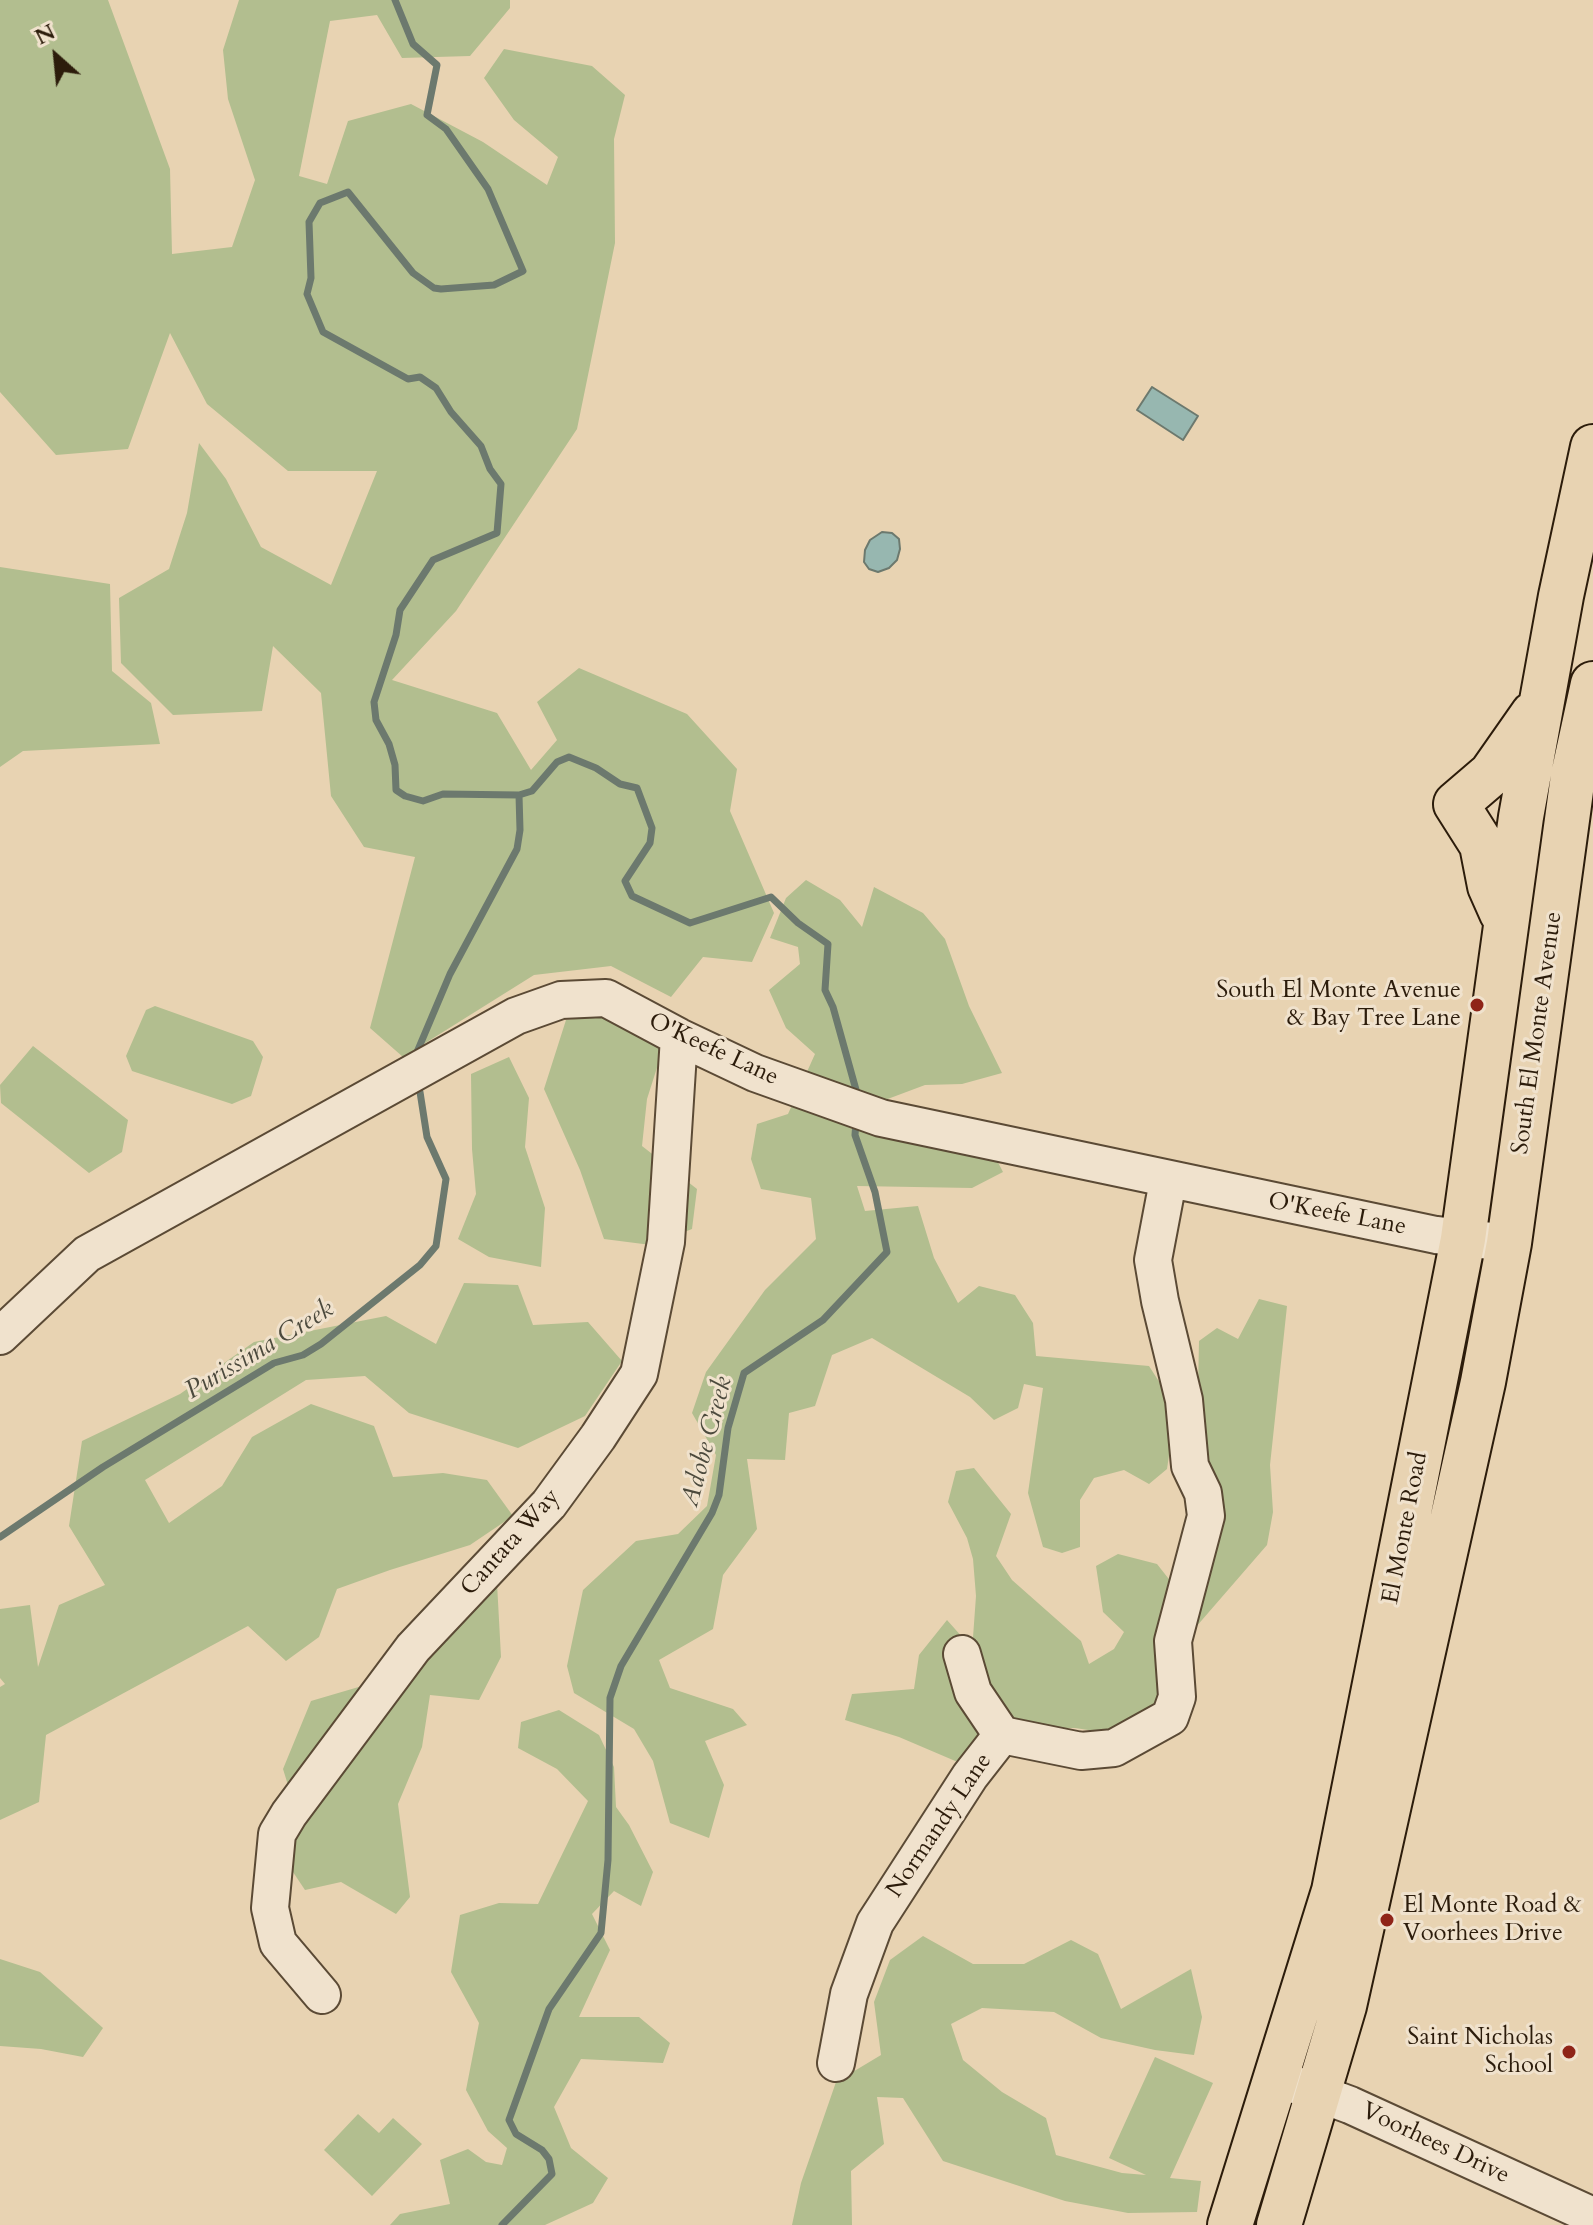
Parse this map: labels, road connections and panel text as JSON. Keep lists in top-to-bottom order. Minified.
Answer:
{"streets":{"main road":["South El Monte Avenue","El Monte Road"],"street":["O'Keefe Lane","Cantata Way","Normandy Lane","Voorhees Drive"]},"crossings":[["South El Monte Avenue","O'Keefe Lane"],["South El Monte Avenue","El Monte Road"],["O'Keefe Lane","El Monte Road"],["O'Keefe Lane","Cantata Way"],["O'Keefe Lane","Normandy Lane"],["El Monte Road","Voorhees Drive"]],"water":["Purissima Creek","Adobe Creek"],"places":["South El Monte Avenue & Bay Tree Lane","El Monte Road & Voorhees Drive","Saint Nicholas School"],"north":"top left"}
